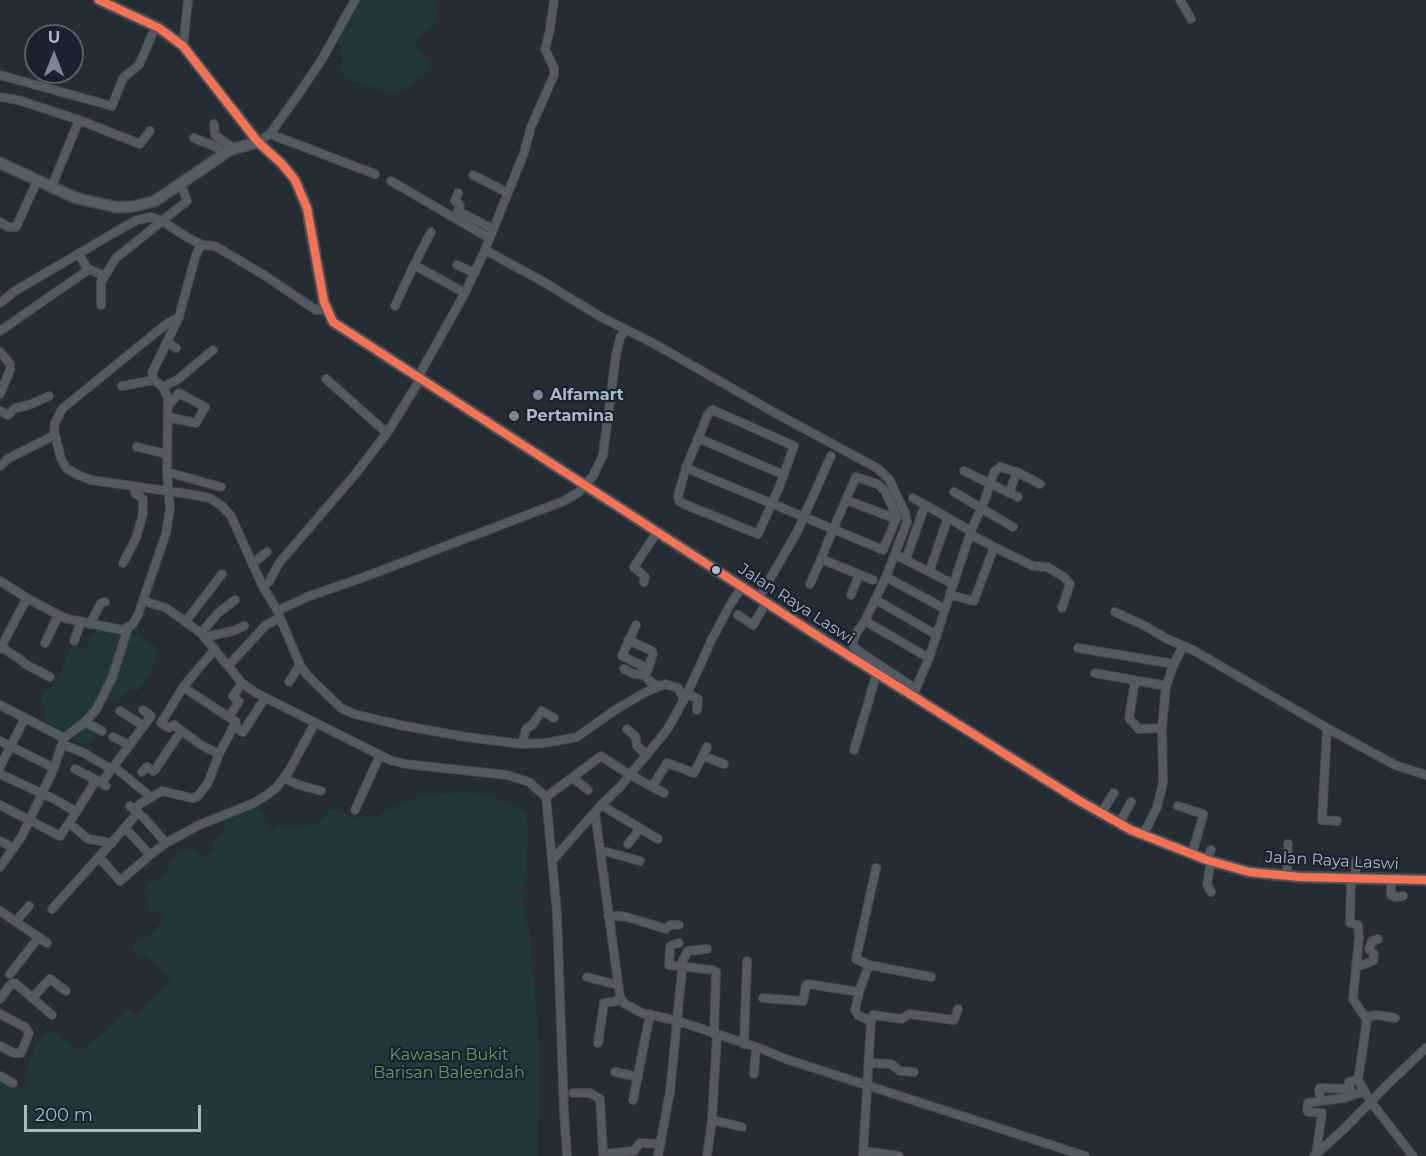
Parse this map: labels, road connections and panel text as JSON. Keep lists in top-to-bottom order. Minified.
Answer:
{"streets":{"main road":["Jalan Raya Laswi"]},"parks":["Kawasan Bukit Barisan Baleendah"],"places":["Alfamart","Pertamina"],"scale_bar":"200 m","north":"top"}
